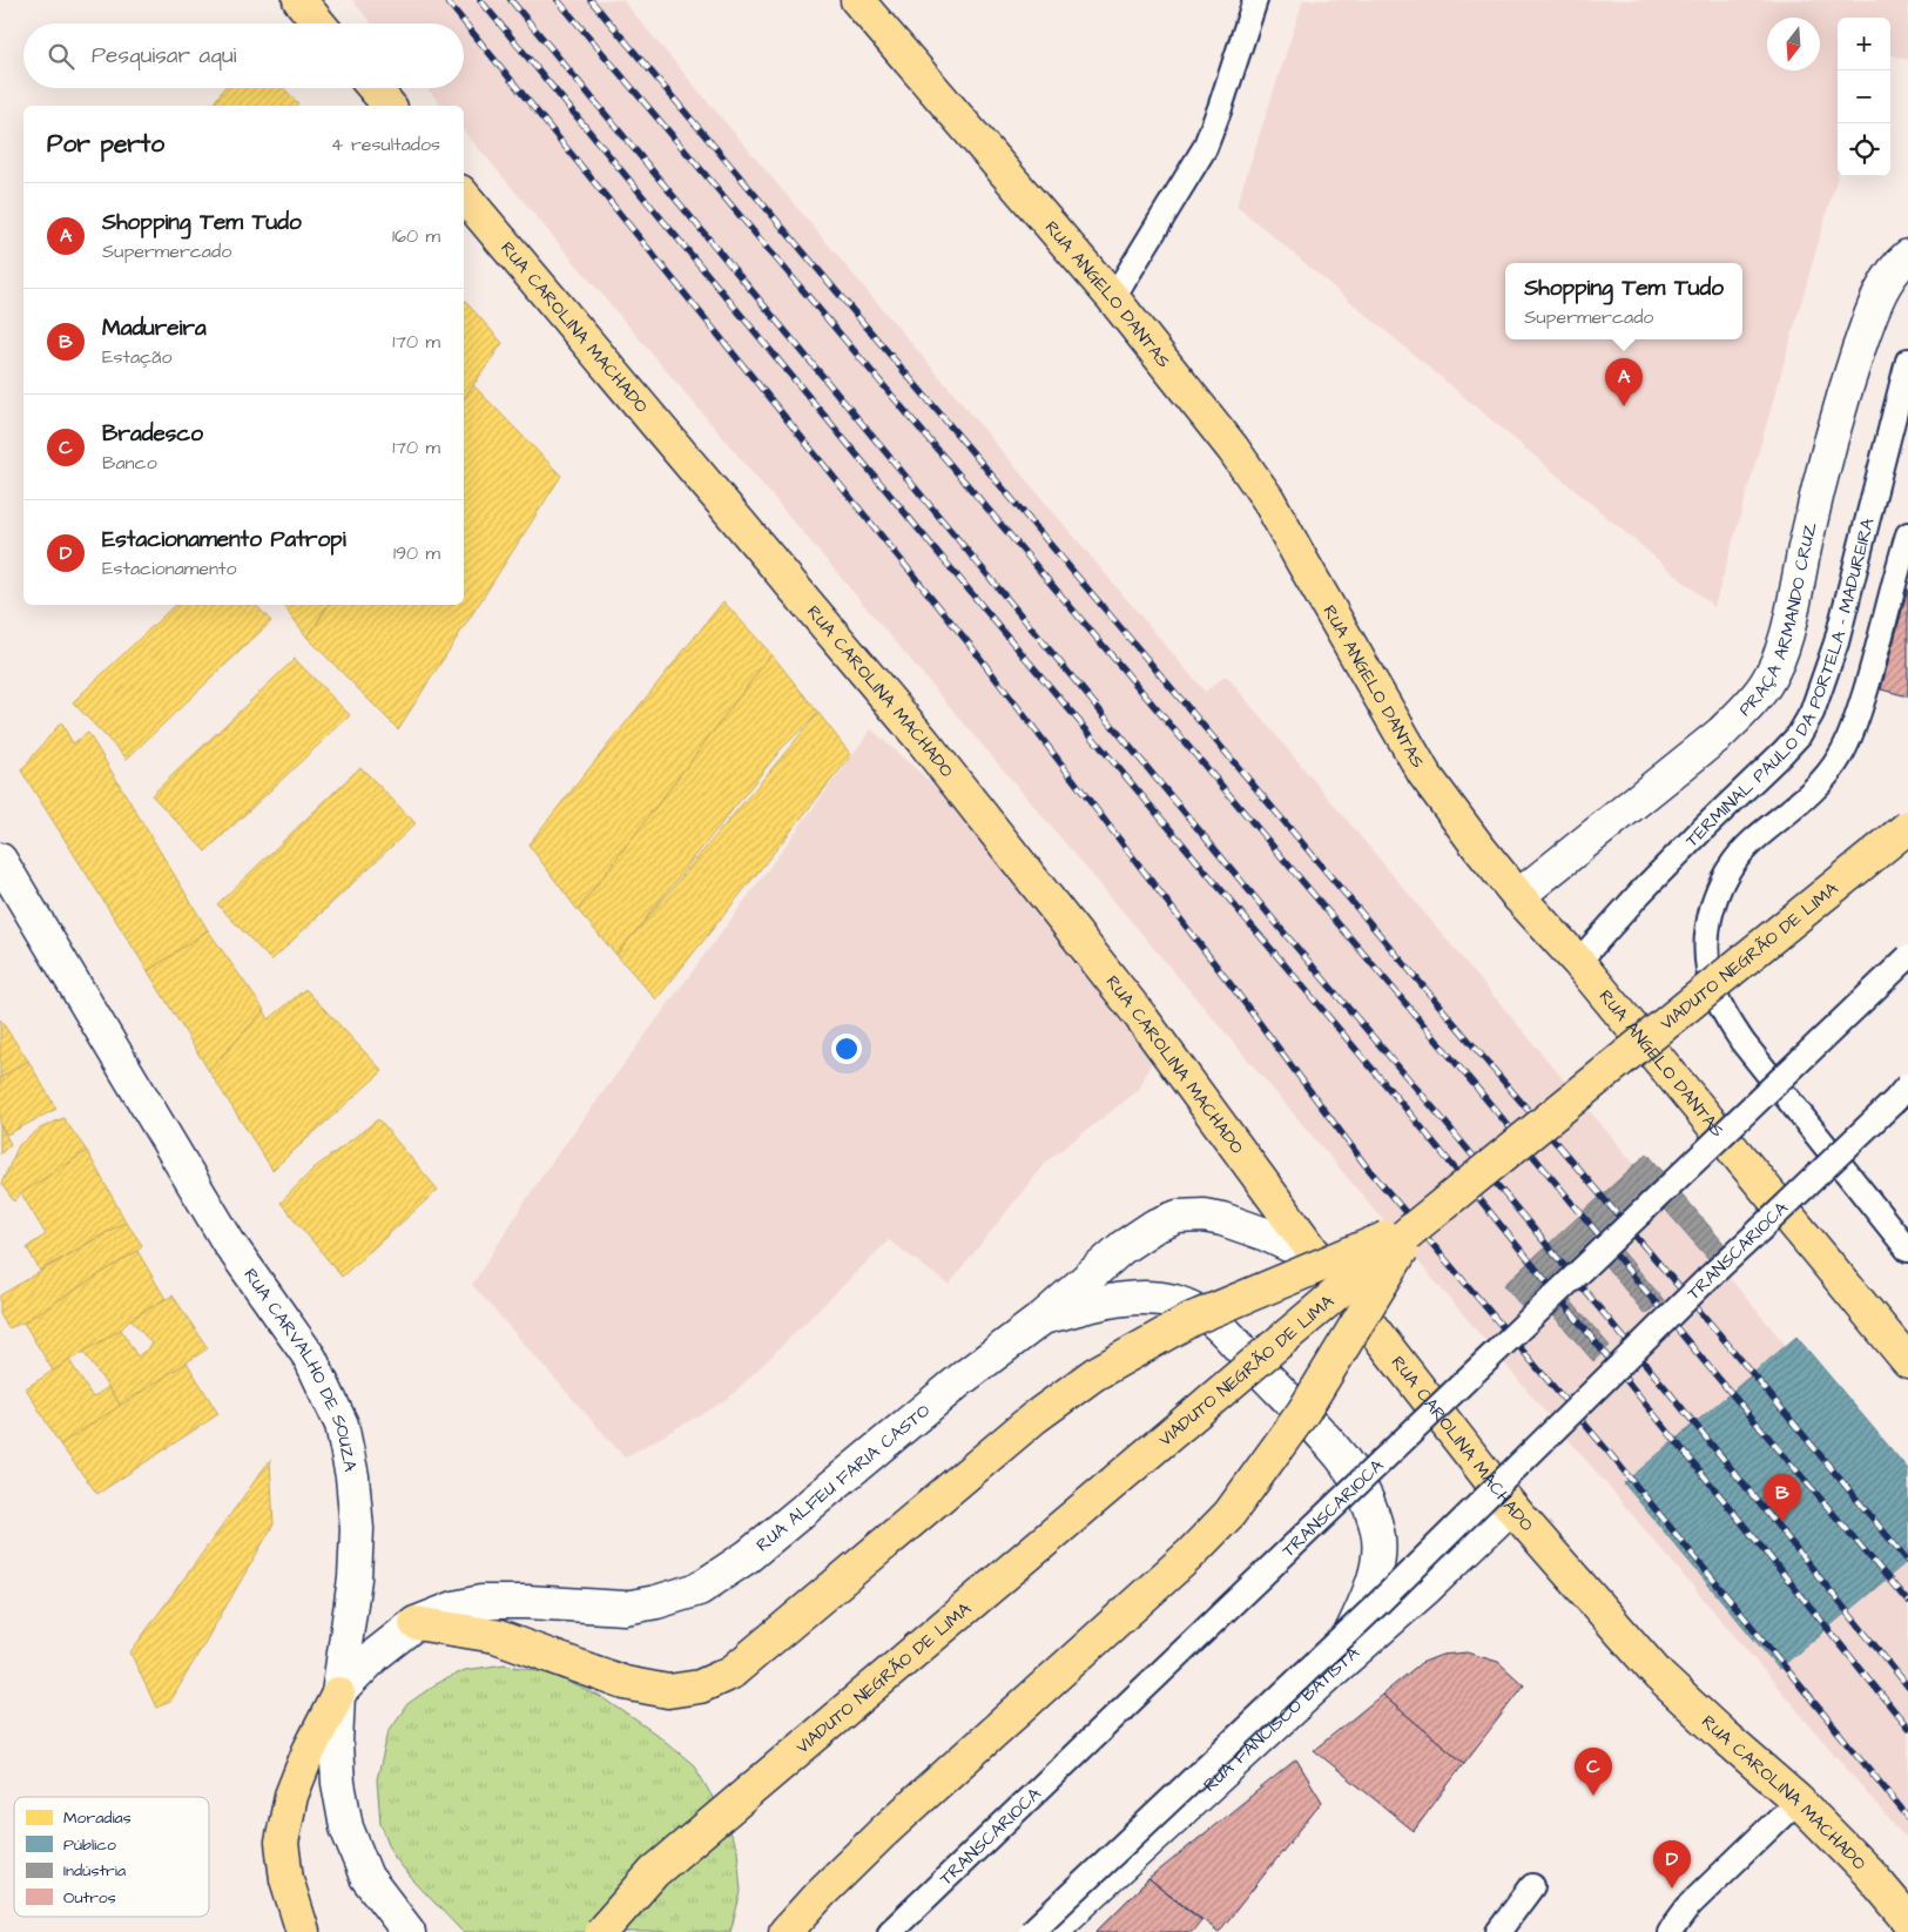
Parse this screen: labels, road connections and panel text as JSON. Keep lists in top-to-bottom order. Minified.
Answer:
{"streets":{"main road":["RUA ANGELO DANTAS","RUA CAROLINA MACHADO","PRAÇA ARMANDO CRUZ","VIADUTO NEGRÃO DE LIMA","RUA CARVALHO DE SOUZA","RUA ALFEU FARIA CASTO","RUA FANCISCO BATISTA"],"lane":["TERMINAL PAULO DA PORTELA - MADUREIRA","TRANSCARIOCA"]},"crossings":[["RUA ANGELO DANTAS","PRAÇA ARMANDO CRUZ"],["RUA ANGELO DANTAS","TERMINAL PAULO DA PORTELA - MADUREIRA"],["RUA CAROLINA MACHADO","RUA ALFEU FARIA CASTO"],["RUA CAROLINA MACHADO","RUA FANCISCO BATISTA"],["RUA CARVALHO DE SOUZA","RUA ALFEU FARIA CASTO"]],"legend":["Moradias","Público","Indústria","Outros"],"north":"bottom","page":{"map_buttons":["+","−"],"search":"Pesquisar aqui","heading":["Por perto","4 resultados"],"list":[{"mark":"A","name":"Shopping Tem Tudo","note":"Supermercado","value":"160 m"},{"mark":"B","name":"Madureira","note":"Estação","value":"170 m"},{"mark":"C","name":"Bradesco","note":"Banco","value":"170 m"},{"mark":"D","name":"Estacionamento Patropi","note":"Estacionamento","value":"190 m"}],"popup":["Shopping Tem Tudo","Supermercado"],"pins":["A","B","C","D"]}}
